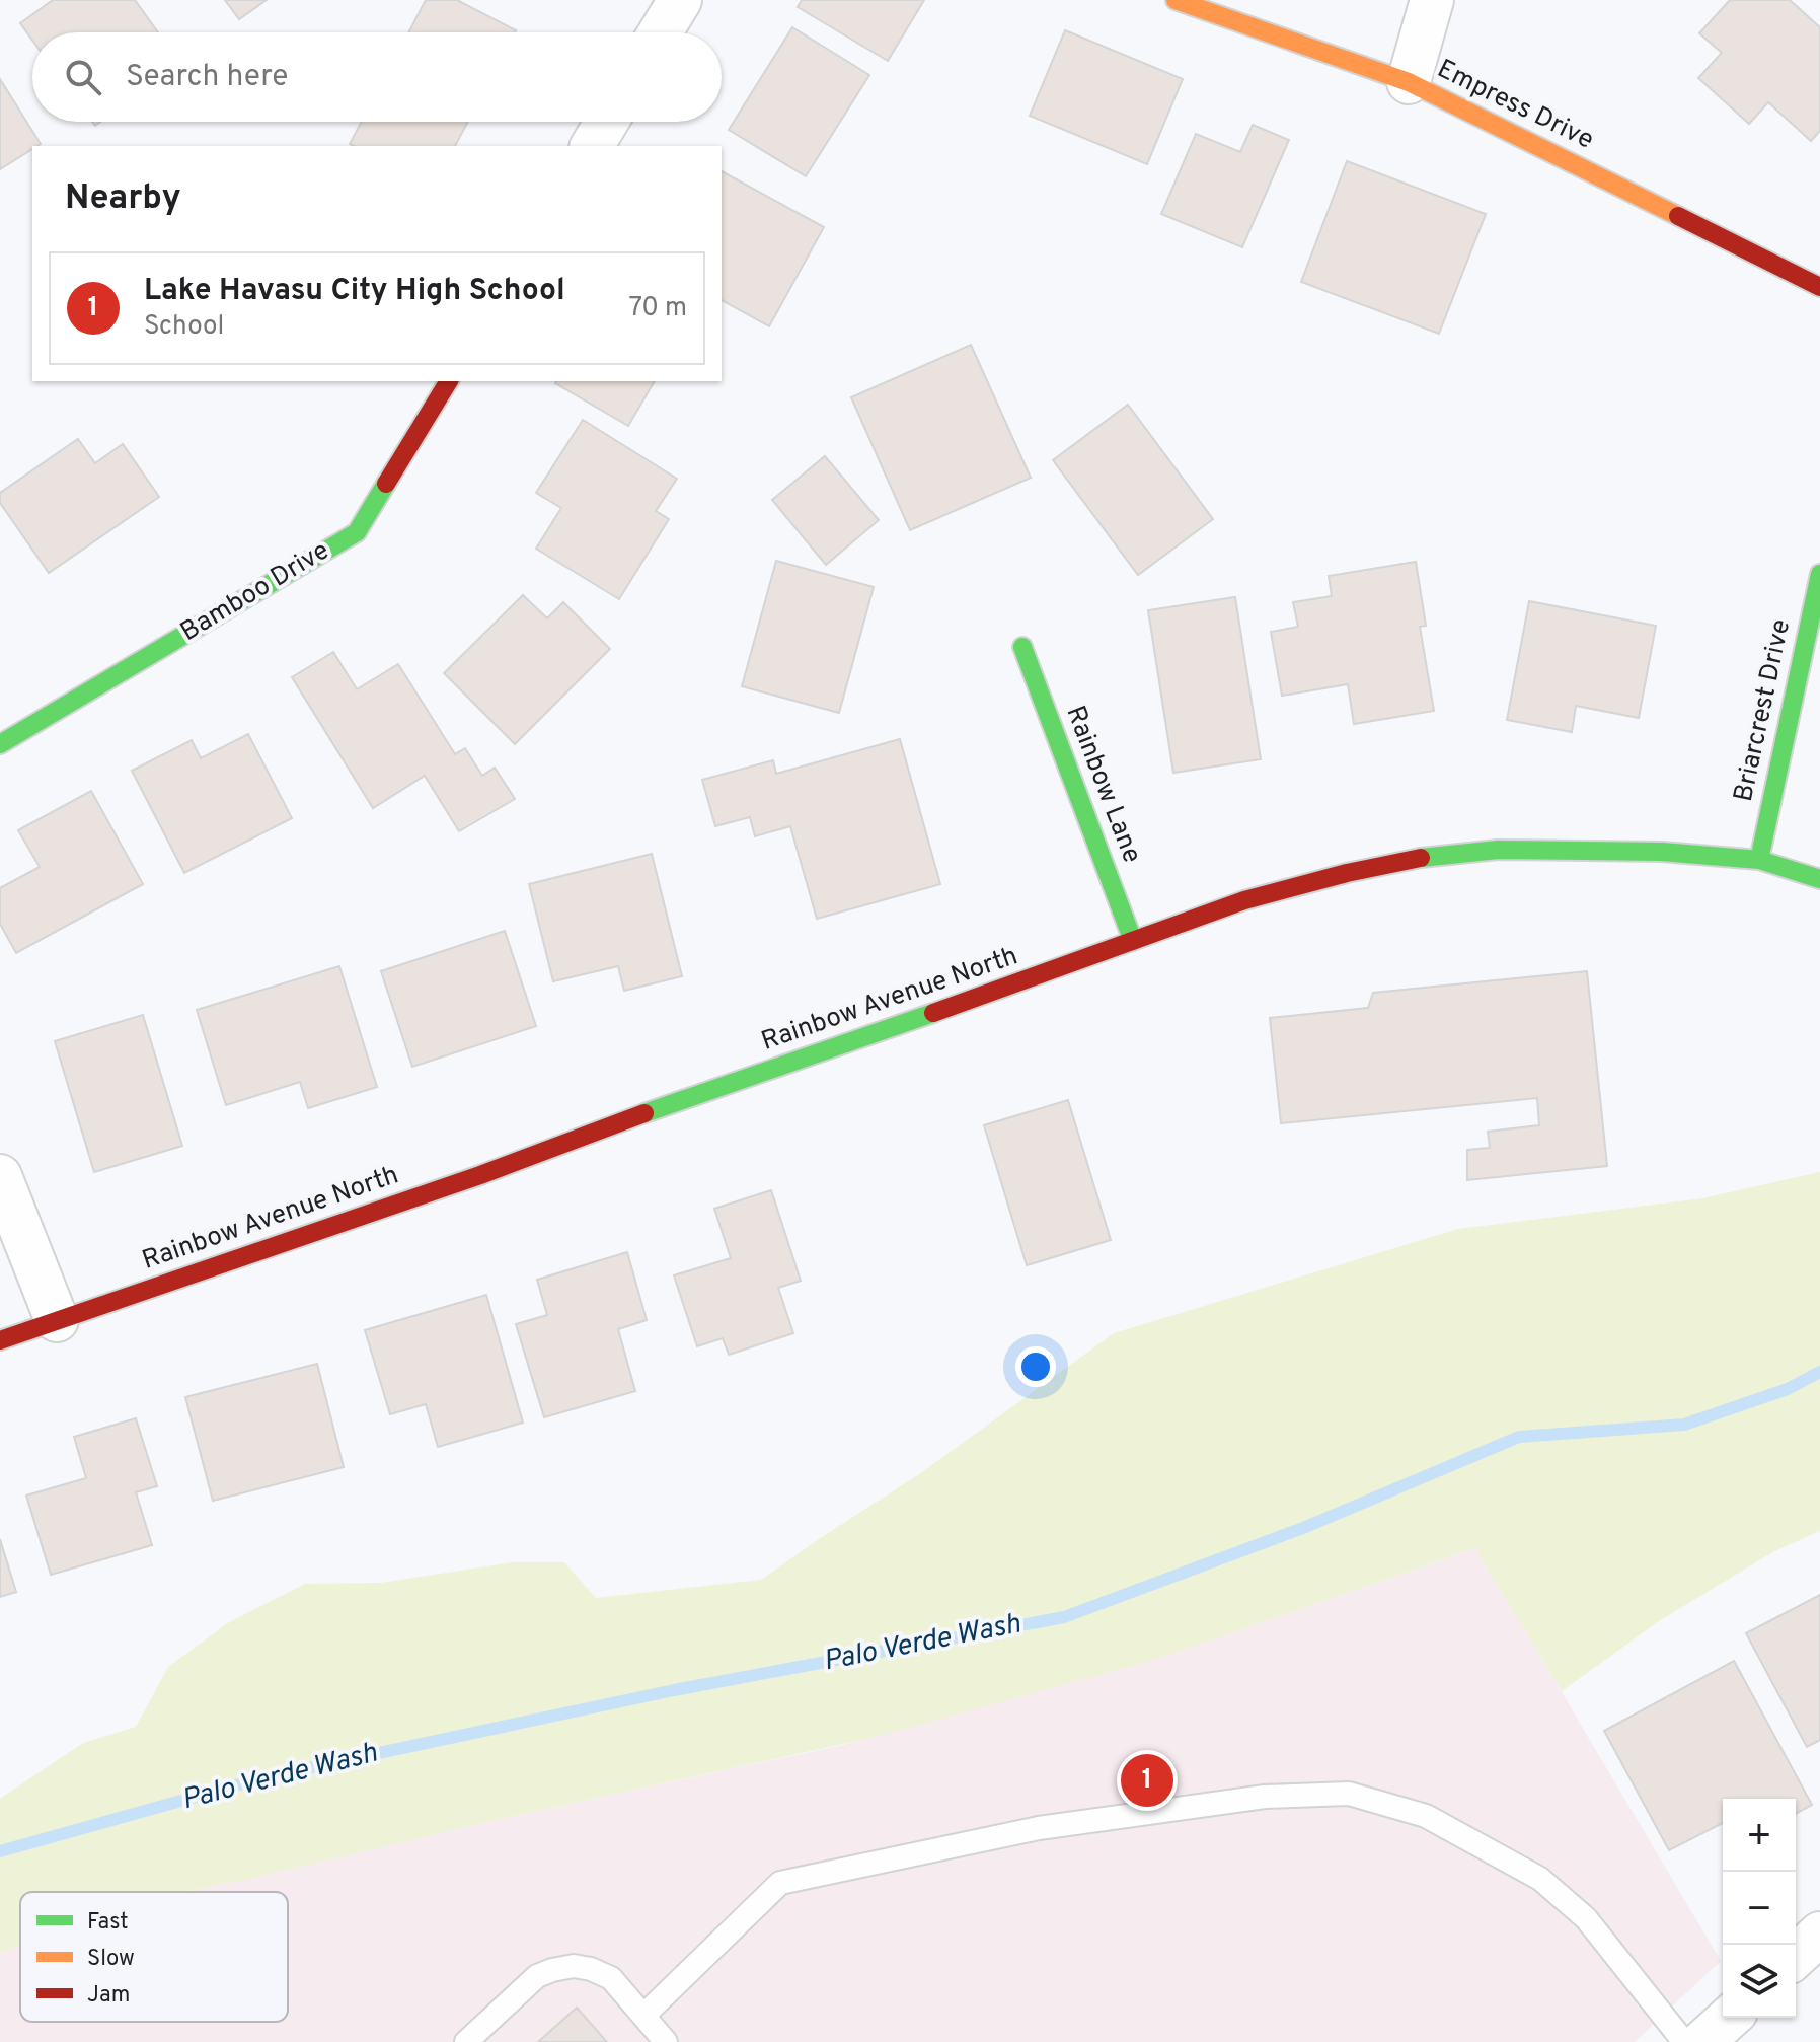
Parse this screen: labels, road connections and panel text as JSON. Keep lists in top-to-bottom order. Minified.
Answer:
{"streets":{"street":["Empress Drive","Bamboo Drive","Briarcrest Drive","Rainbow Lane","Rainbow Avenue North"]},"crossings":[["Briarcrest Drive","Rainbow Avenue North"],["Rainbow Lane","Rainbow Avenue North"]],"water":["Palo Verde Wash"],"legend":["Fast","Slow","Jam"],"page":{"search":"Search here","heading":"Nearby","list":[{"mark":"1","name":"Lake Havasu City High School","note":"School","value":"70 m"}],"pins":"1","map_buttons":["+","−"]}}
